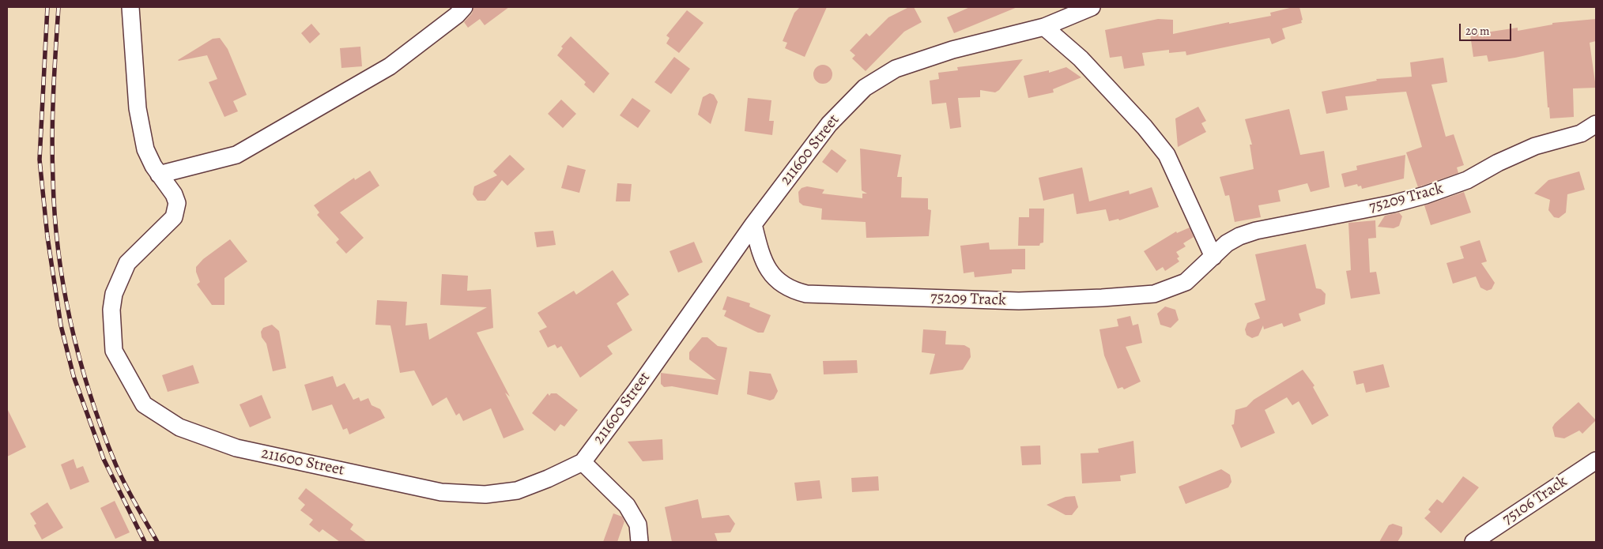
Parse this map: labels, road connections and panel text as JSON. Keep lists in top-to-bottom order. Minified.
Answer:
{"streets":{"street":["211600 Street","75209 Track","75106 Track"]},"crossings":[["211600 Street","75209 Track"]],"scale_bar":"20 m"}
